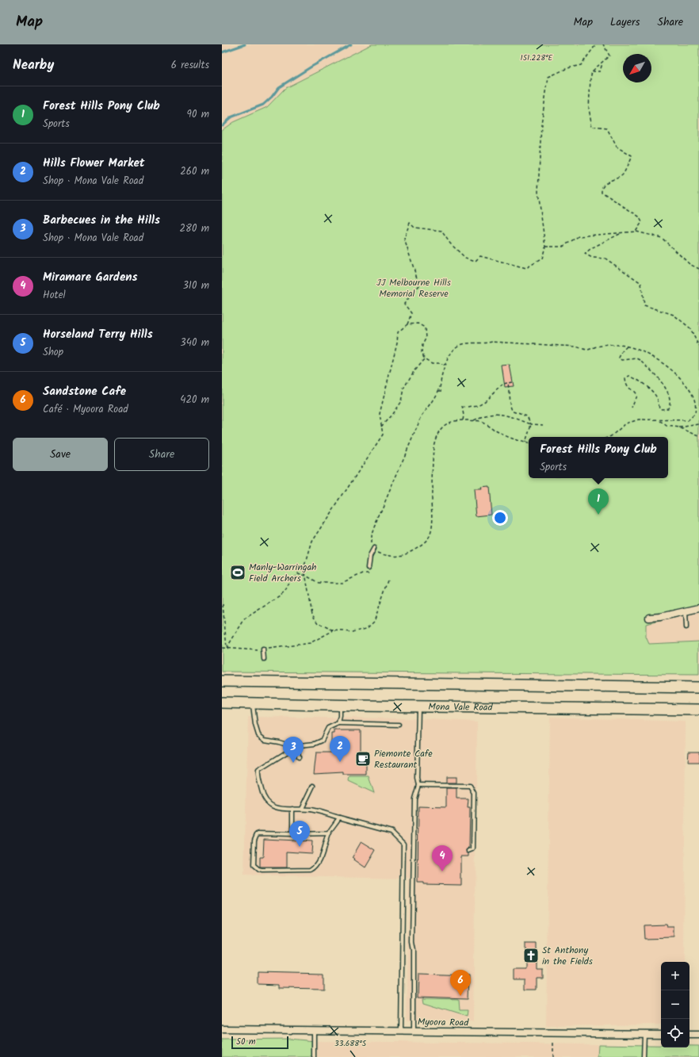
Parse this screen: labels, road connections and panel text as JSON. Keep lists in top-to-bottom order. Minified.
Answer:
{"streets":{"highway":["Mona Vale Road"],"street":["Myoora Road"]},"parks":["JJ Melbourne Hills Memorial Reserve"],"places":{"sports":["Manly-Warringah Field Archers"],"cafe":["Piemonte Cafe Restaurant"],"church":["St Anthony in the Fields"]},"scale_bar":"50 m","north":"bottom left","page":{"header":"Map","nav":["Map","Layers","Share"],"heading":["Nearby","6 results"],"list":[{"mark":"1","name":"Forest Hills Pony Club","note":"Sports","value":"90 m"},{"mark":"2","name":"Hills Flower Market","note":"Shop · Mona Vale Road","value":"260 m"},{"mark":"3","name":"Barbecues in the Hills","note":"Shop · Mona Vale Road","value":"280 m"},{"mark":"4","name":"Miramare Gardens","note":"Hotel","value":"310 m"},{"mark":"5","name":"Horseland Terry Hills","note":"Shop","value":"340 m"},{"mark":"6","name":"Sandstone Cafe","note":"Café · Myoora Road","value":"420 m"}],"buttons":["Save","Share"],"popup":["Forest Hills Pony Club","Sports"],"pins":["1","2","3","5","4","6"],"map_buttons":["+","−"],"scale":"50 m"},"coordinates":["151.228°E","33.688°S"]}
